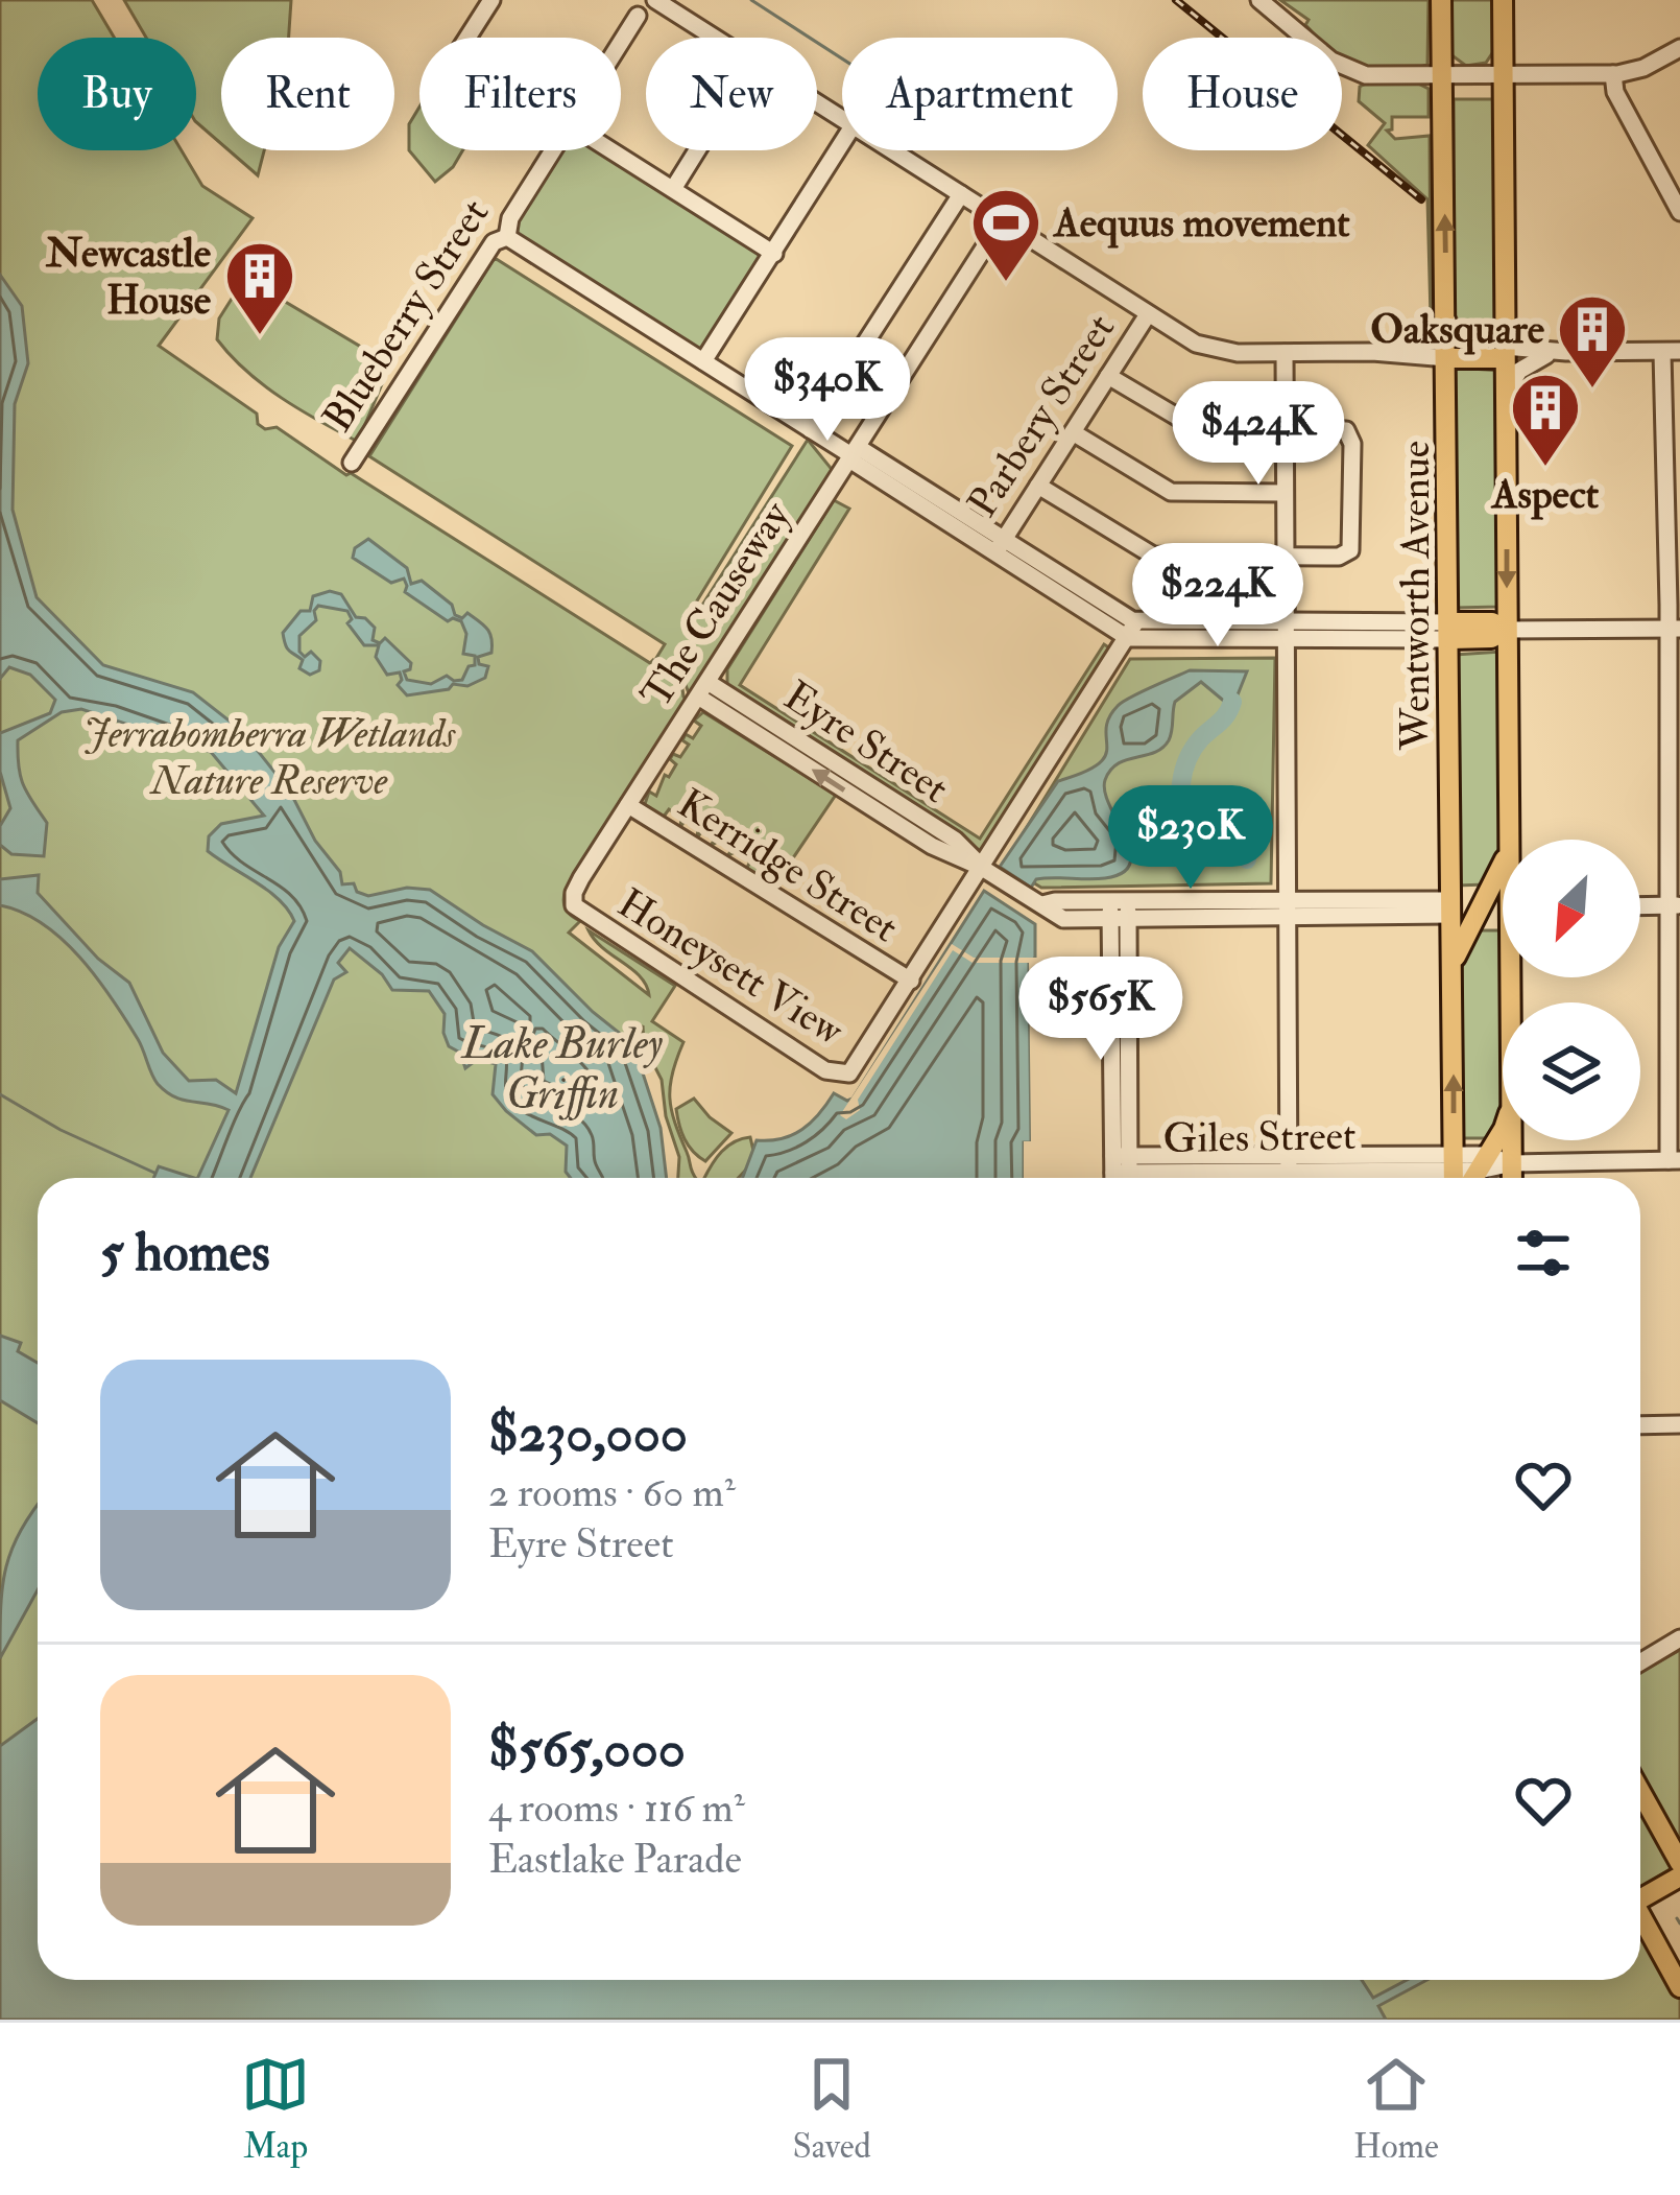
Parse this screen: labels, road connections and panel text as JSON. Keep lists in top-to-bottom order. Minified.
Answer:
{"streets":{"main road":["Wentworth Avenue","Eyre Street"],"street":["Blueberry Street","Parbery Street","The Causeway","Kerridge Street","Honeysett View","Giles Street"]},"crossings":[["Wentworth Avenue","Eyre Street"],["Wentworth Avenue","Giles Street"],["The Causeway","Eyre Street"],["The Causeway","Kerridge Street"],["The Causeway","Honeysett View"],["Eyre Street","Honeysett View"],["Kerridge Street","Honeysett View"]],"water":["Lake Burley Griffin"],"parks":["Jerrabomberra Wetlands Nature Reserve"],"places":{"sports":["Aequus movement"],"building":["Newcastle House","Oaksquare","Aspect"]},"north":"bottom left","page":{"chip":["Buy","Rent","Filters","New","Apartment","House"],"price":["$340K","$424K","$224K","$230K","$565K"],"heading":"5 homes","list":[{"name":"$230,000","note":"2 rooms · 60 m² · Eyre Street"},{"name":"$565,000","note":"4 rooms · 116 m² · Eastlake Parade"}],"tabs":["Map","Saved","Home"]}}
